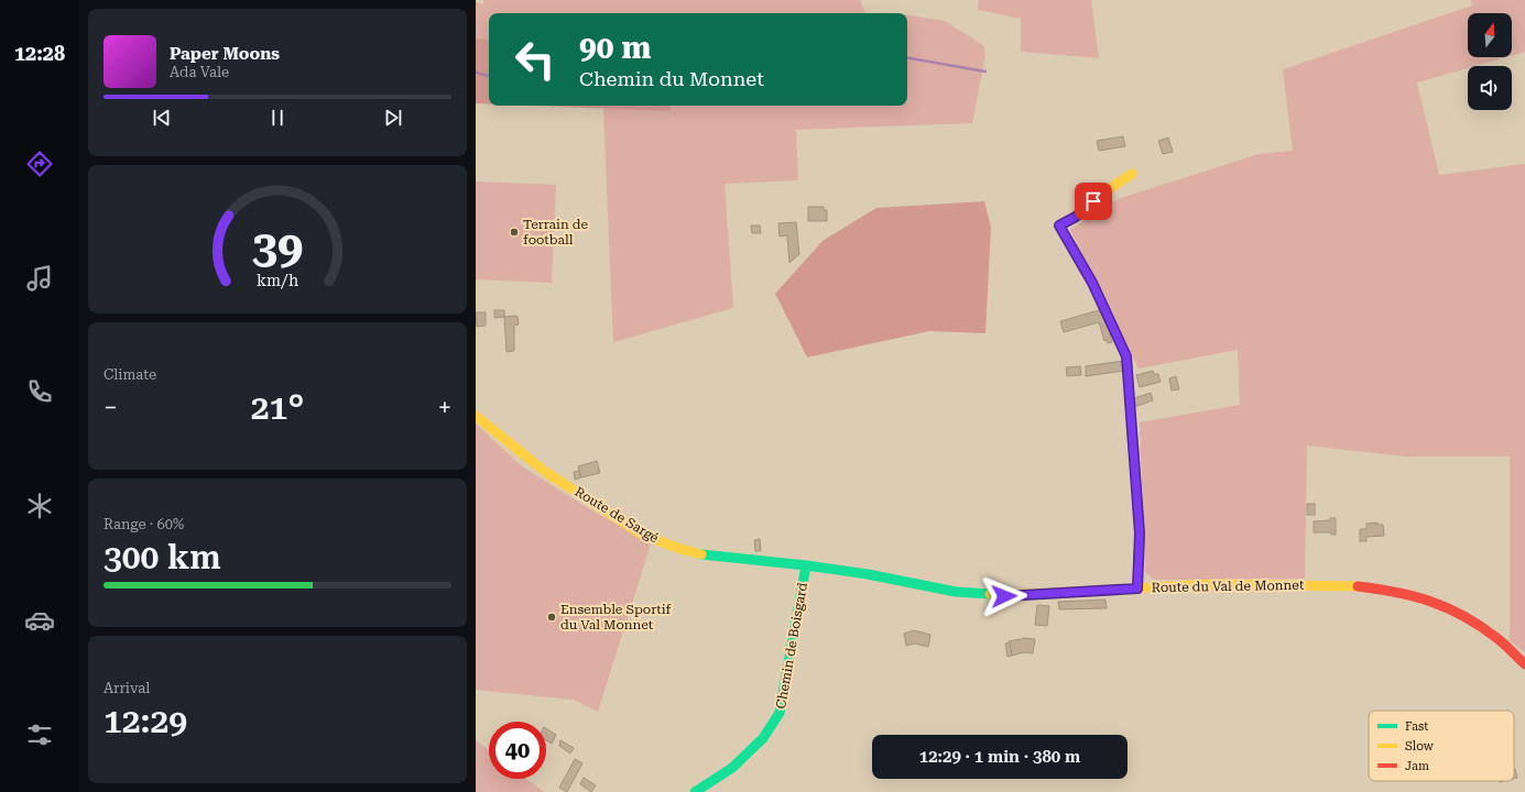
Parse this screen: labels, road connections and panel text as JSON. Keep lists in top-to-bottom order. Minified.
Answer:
{"streets":{"street":["Route de Sargé","Route du Val de Monnet","Chemin de Boisgard"]},"crossings":[["Route de Sargé","Route du Val de Monnet"],["Route de Sargé","Chemin de Boisgard"],["Route du Val de Monnet","Chemin de Boisgard"]],"places":["Terrain de football","Ensemble Sportif du Val Monnet"],"legend":["Fast","Slow","Jam"],"north":"top","page":{"tabs":"12:28","turn":["90 m","Chemin du Monnet"],"song":["Paper Moons","Ada Vale"],"tile":["Climate",["Range · 60%","300 km"],["Arrival","12:29"]],"heat":["−","21°","+"],"limit":"40","trip":"12:29 · 1 min · 380 m","gauge":["39","km/h"]}}
